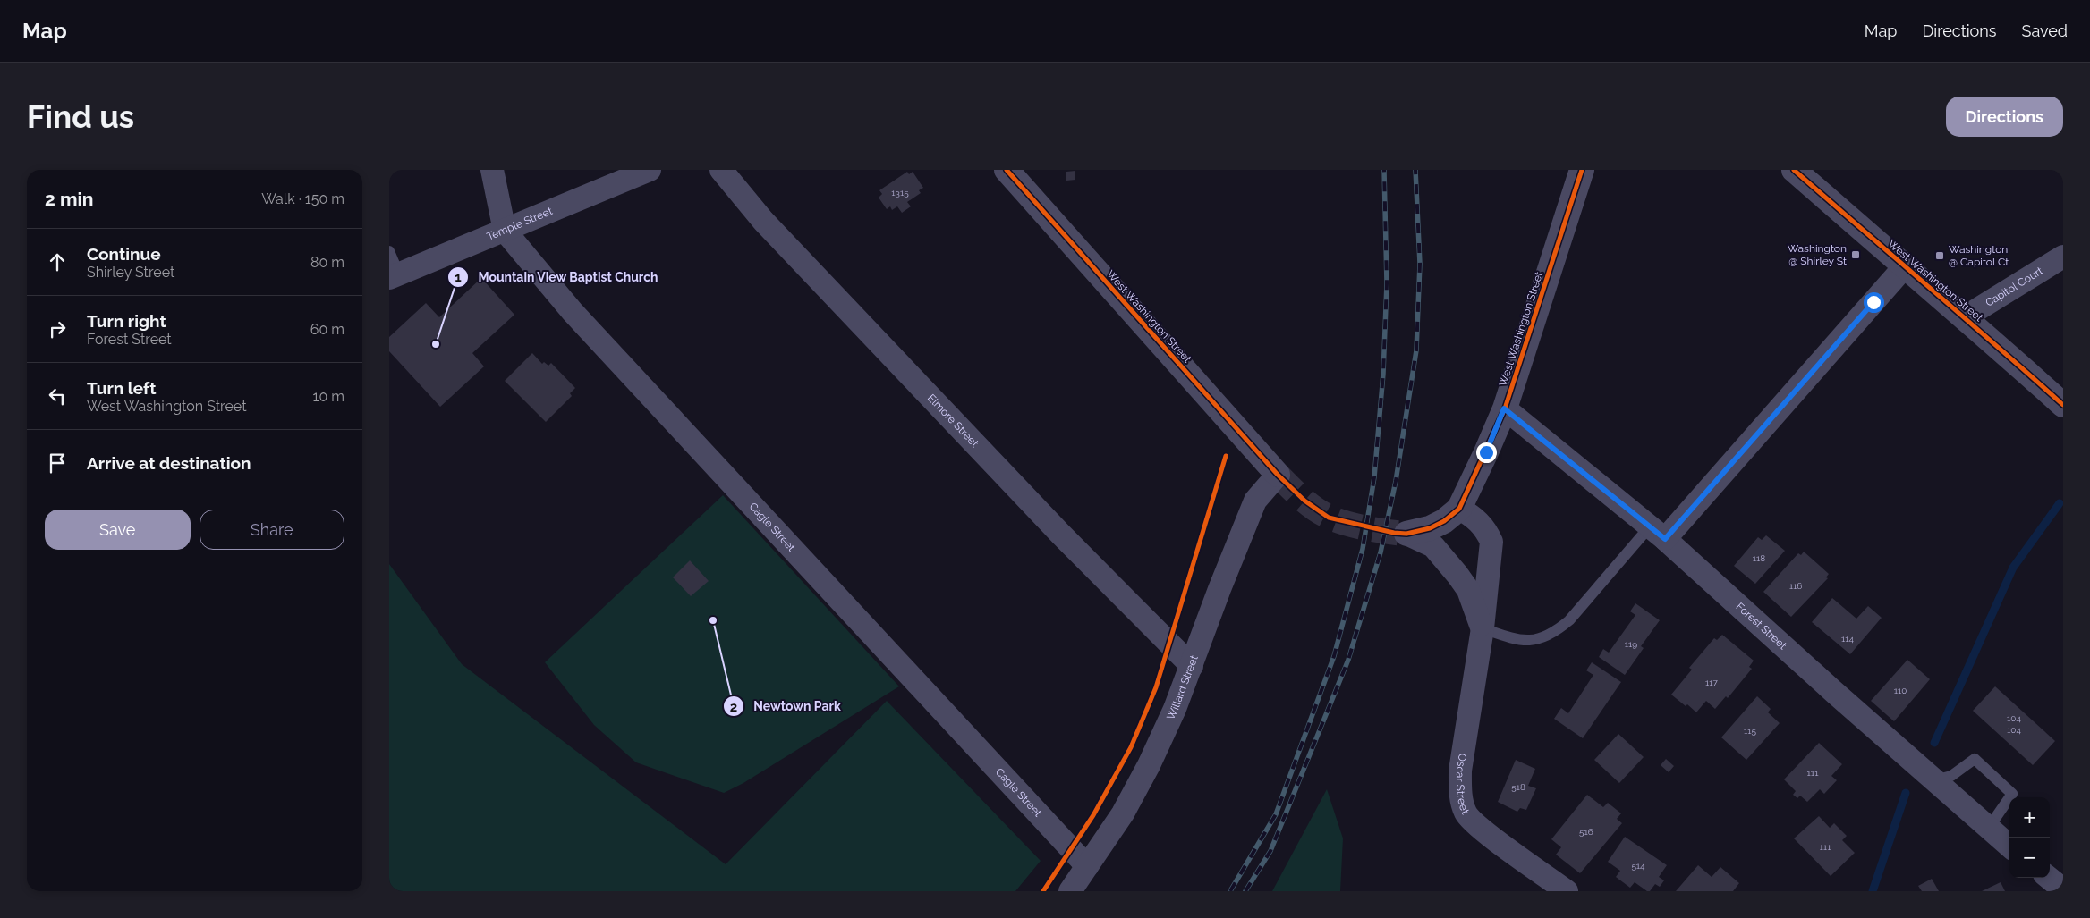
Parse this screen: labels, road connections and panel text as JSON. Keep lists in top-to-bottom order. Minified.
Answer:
{"streets":{"street":["Temple Street","West Washington Street","Capitol Court","Elmore Street","Cagle Street","Forest Street","Willard Street","Oscar Street"]},"crossings":[["Temple Street","Cagle Street"],["West Washington Street","Capitol Court"],["West Washington Street","Forest Street"],["West Washington Street","Willard Street"],["West Washington Street","Oscar Street"],["Elmore Street","Willard Street"],["Cagle Street","Willard Street"]],"places":{"transit":["Washington @ Shirley St","Washington @ Capitol Ct"],"other":["Mountain View Baptist Church","Newtown Park"]},"house_numbers":["1315","118","116","114","119","117","110","104","104","115","111","518","516","111","514"],"page":{"header":"Map","nav":["Map","Directions","Saved"],"buttons":["Directions",["Save","Share"]],"title":"Find us","heading":["2 min","Walk · 150 m"],"list":[["Continue","Shirley Street","80 m"],["Turn right","Forest Street","60 m"],["Turn left","West Washington Street","10 m"],"Arrive at destination"],"map_buttons":["+","−"]}}
